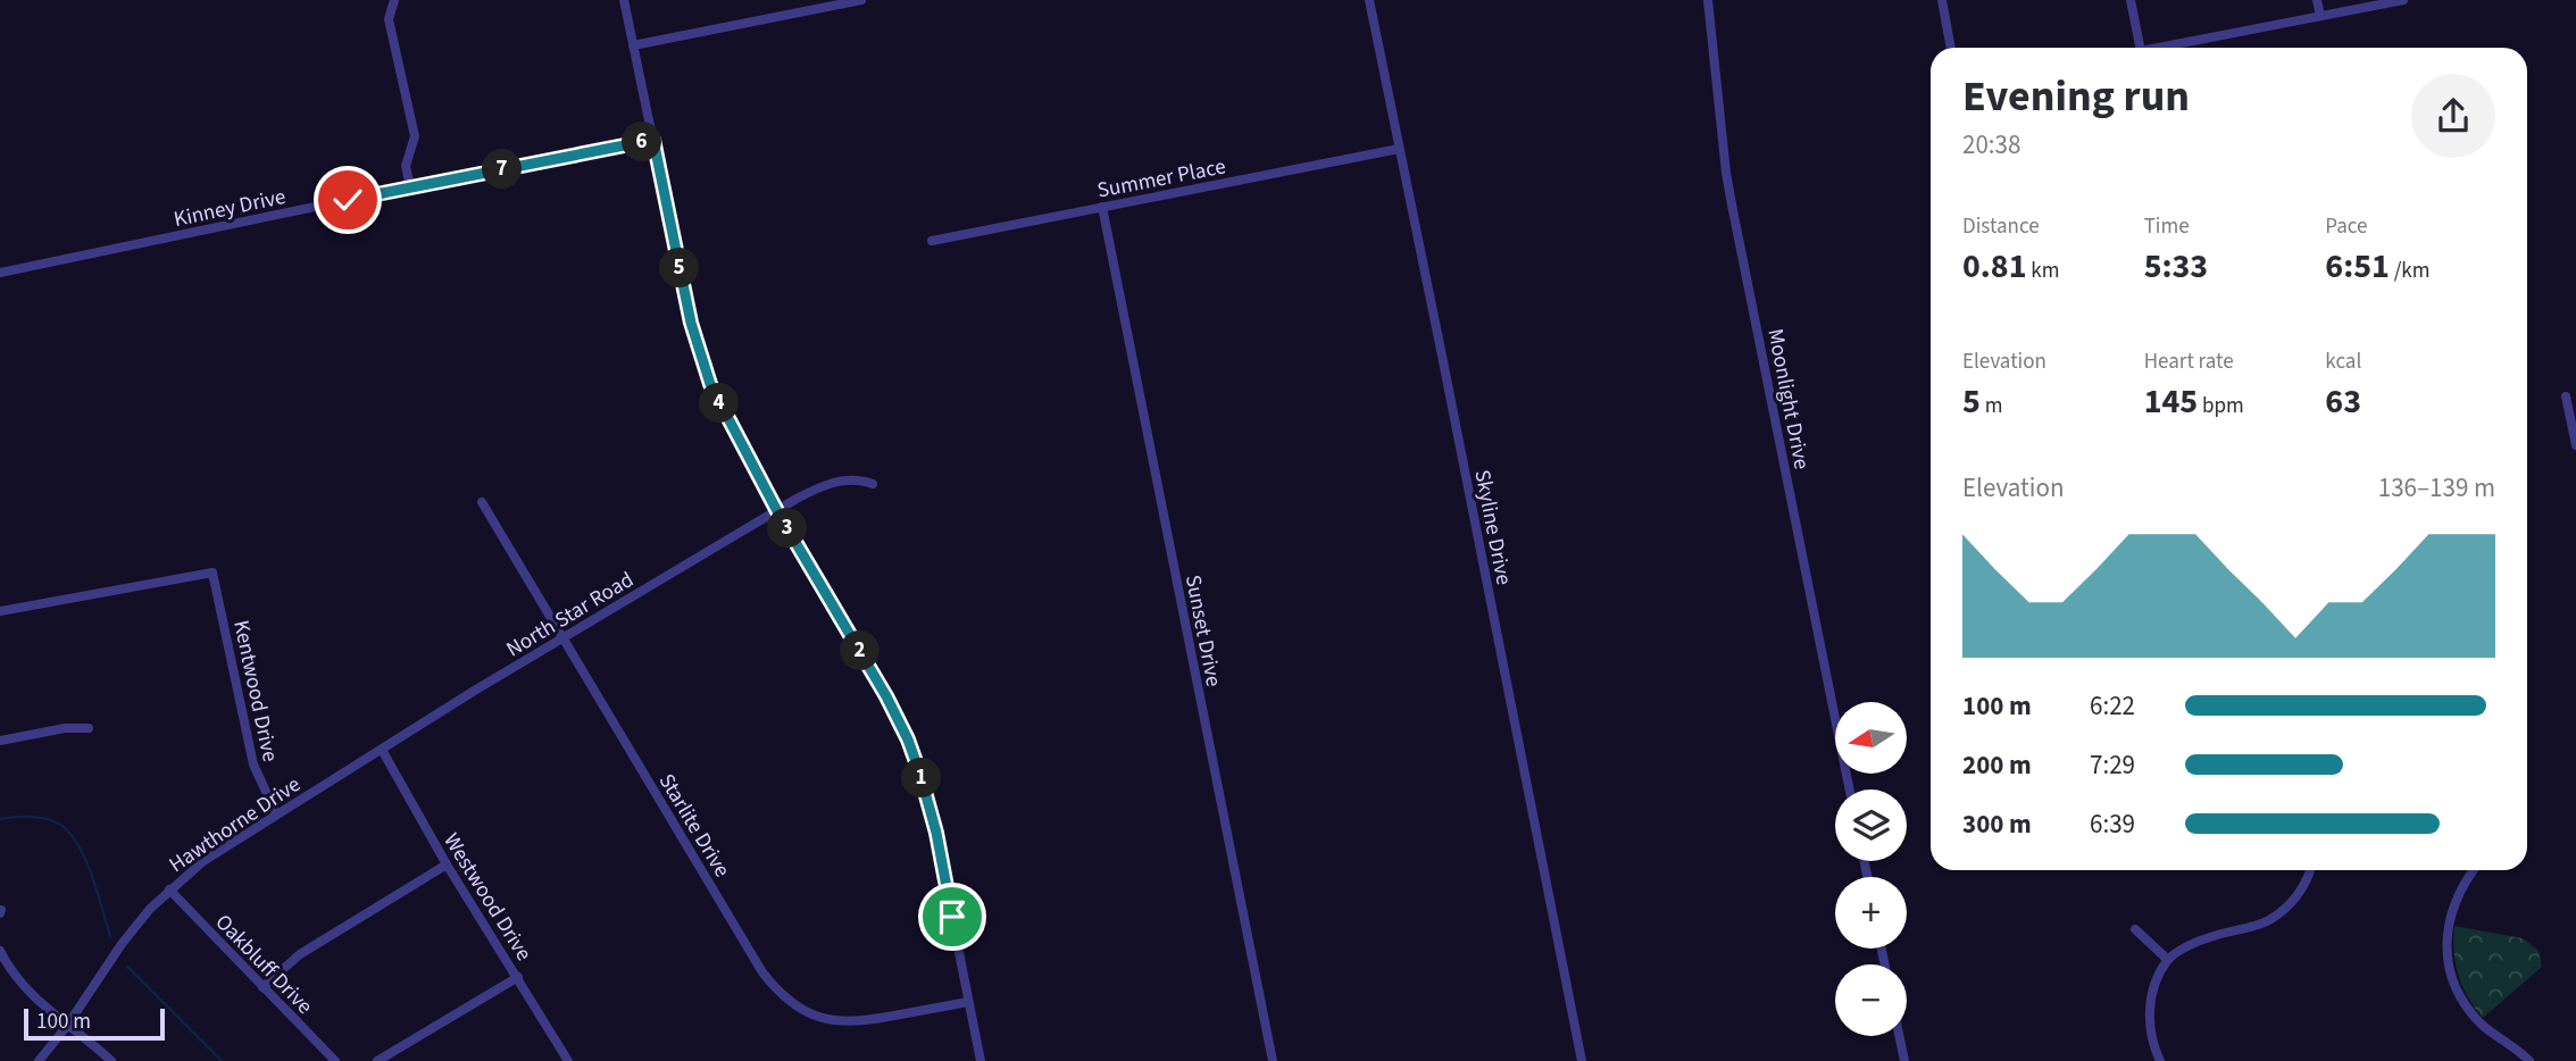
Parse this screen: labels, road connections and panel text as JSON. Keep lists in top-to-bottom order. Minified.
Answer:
{"streets":{"street":["Summer Place","Kinney Drive","Moonlight Drive","Skyline Drive","North Star Road","Sunset Drive","Kentwood Drive","Hawthorne Drive","Starlite Drive","Westwood Drive","Oakbluff Drive"]},"crossings":[["Summer Place","Skyline Drive"],["Summer Place","Sunset Drive"],["North Star Road","Hawthorne Drive"],["North Star Road","Starlite Drive"],["North Star Road","Westwood Drive"],["Kentwood Drive","Hawthorne Drive"],["Hawthorne Drive","Westwood Drive"],["Hawthorne Drive","Oakbluff Drive"]],"scale_bar":"100 m","north":"left","page":{"heading":["Evening run","20:38"],"pins":["6","7","5","4","3","2","1"],"stats":[["Distance","0.81 km"],["Time","5:33"],["Pace","6:51 /km"],["Elevation","5 m"],["Heart rate","145 bpm"],["kcal","63"]],"chart":["Elevation","136–139 m"],"list":[{"name":"100 m","note":"6:22"},{"name":"200 m","note":"7:29"},{"name":"300 m","note":"6:39"}],"map_buttons":["+","−"],"scale":"100 m"}}
